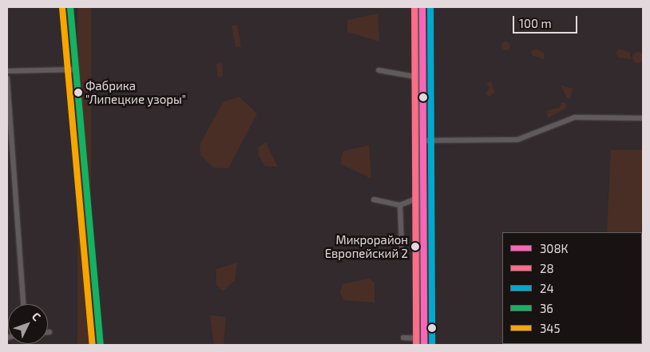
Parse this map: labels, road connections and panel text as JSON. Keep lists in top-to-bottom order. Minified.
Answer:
{"places":["Фабрика \"Липецкие узоры\"","Микрорайон Европейский 2"],"lines":["transit line 308К","transit line 28","transit line 24","transit line 36","transit line 345"],"legend":["308К","28","24","36","345"],"scale_bar":"100 m","north":"top right"}
